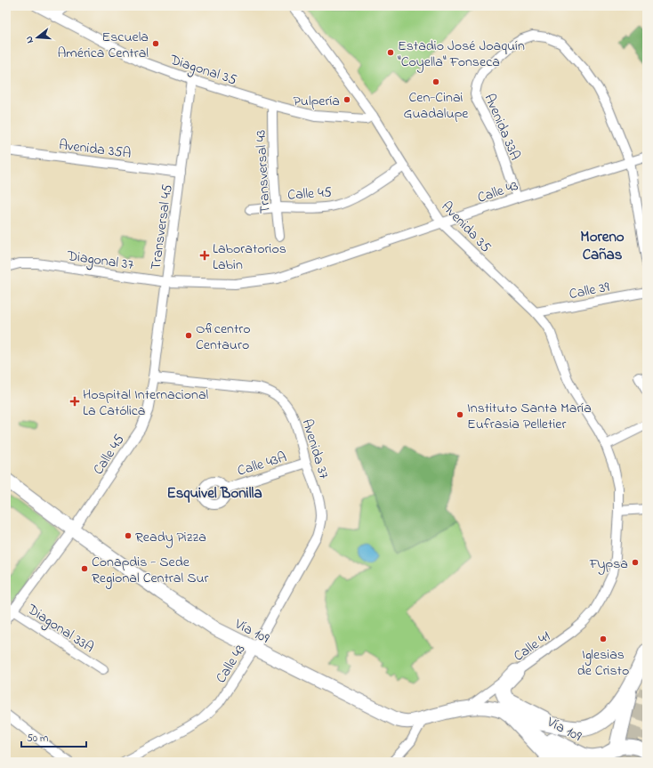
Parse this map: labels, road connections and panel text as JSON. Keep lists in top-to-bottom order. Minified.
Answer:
{"streets":{"main road":["Vía 109"],"street":["Diagonal 35","Avenida 33A","Avenida 35A","Transversal 43","Calle 43","Calle 45","Avenida 35","Transversal 45","Diagonal 37","Calle 39","Avenida 37","Calle 43A","Diagonal 33A","Calle 41"]},"crossings":[["Diagonal 35","Transversal 43"],["Diagonal 35","Avenida 35"],["Diagonal 35","Transversal 45"],["Avenida 33A","Calle 43"],["Avenida 35A","Transversal 45"],["Transversal 43","Calle 45"],["Calle 43","Avenida 35"],["Calle 43","Diagonal 37"],["Calle 43","Avenida 37"],["Calle 43","Vía 109"],["Calle 45","Avenida 35"],["Calle 45","Transversal 45"],["Calle 45","Avenida 37"],["Calle 45","Diagonal 33A"],["Calle 45","Vía 109"],["Avenida 35","Calle 39"],["Avenida 35","Calle 41"],["Transversal 45","Diagonal 37"],["Transversal 45","Avenida 37"],["Avenida 37","Calle 43A"],["Vía 109","Calle 41"]],"districts":["Moreno Cañas","Esquivel Bonilla"],"places":{"other":["Escuela América Central","Estadio José Joaquín \"Coyella\" Fonseca","Cen-Cinai Guadalupe","Pulpería","Oficentro Centauro","Instituto Santa María Eufrasia Pelletier","Ready Pizza","Fypsa","Conapdis - Sede Regional Central Sur","Iglesias de Cristo"],"health":["Laboratorios Labin","Hospital Internacional La Católica"]},"scale_bar":"50 m","north":"left"}
